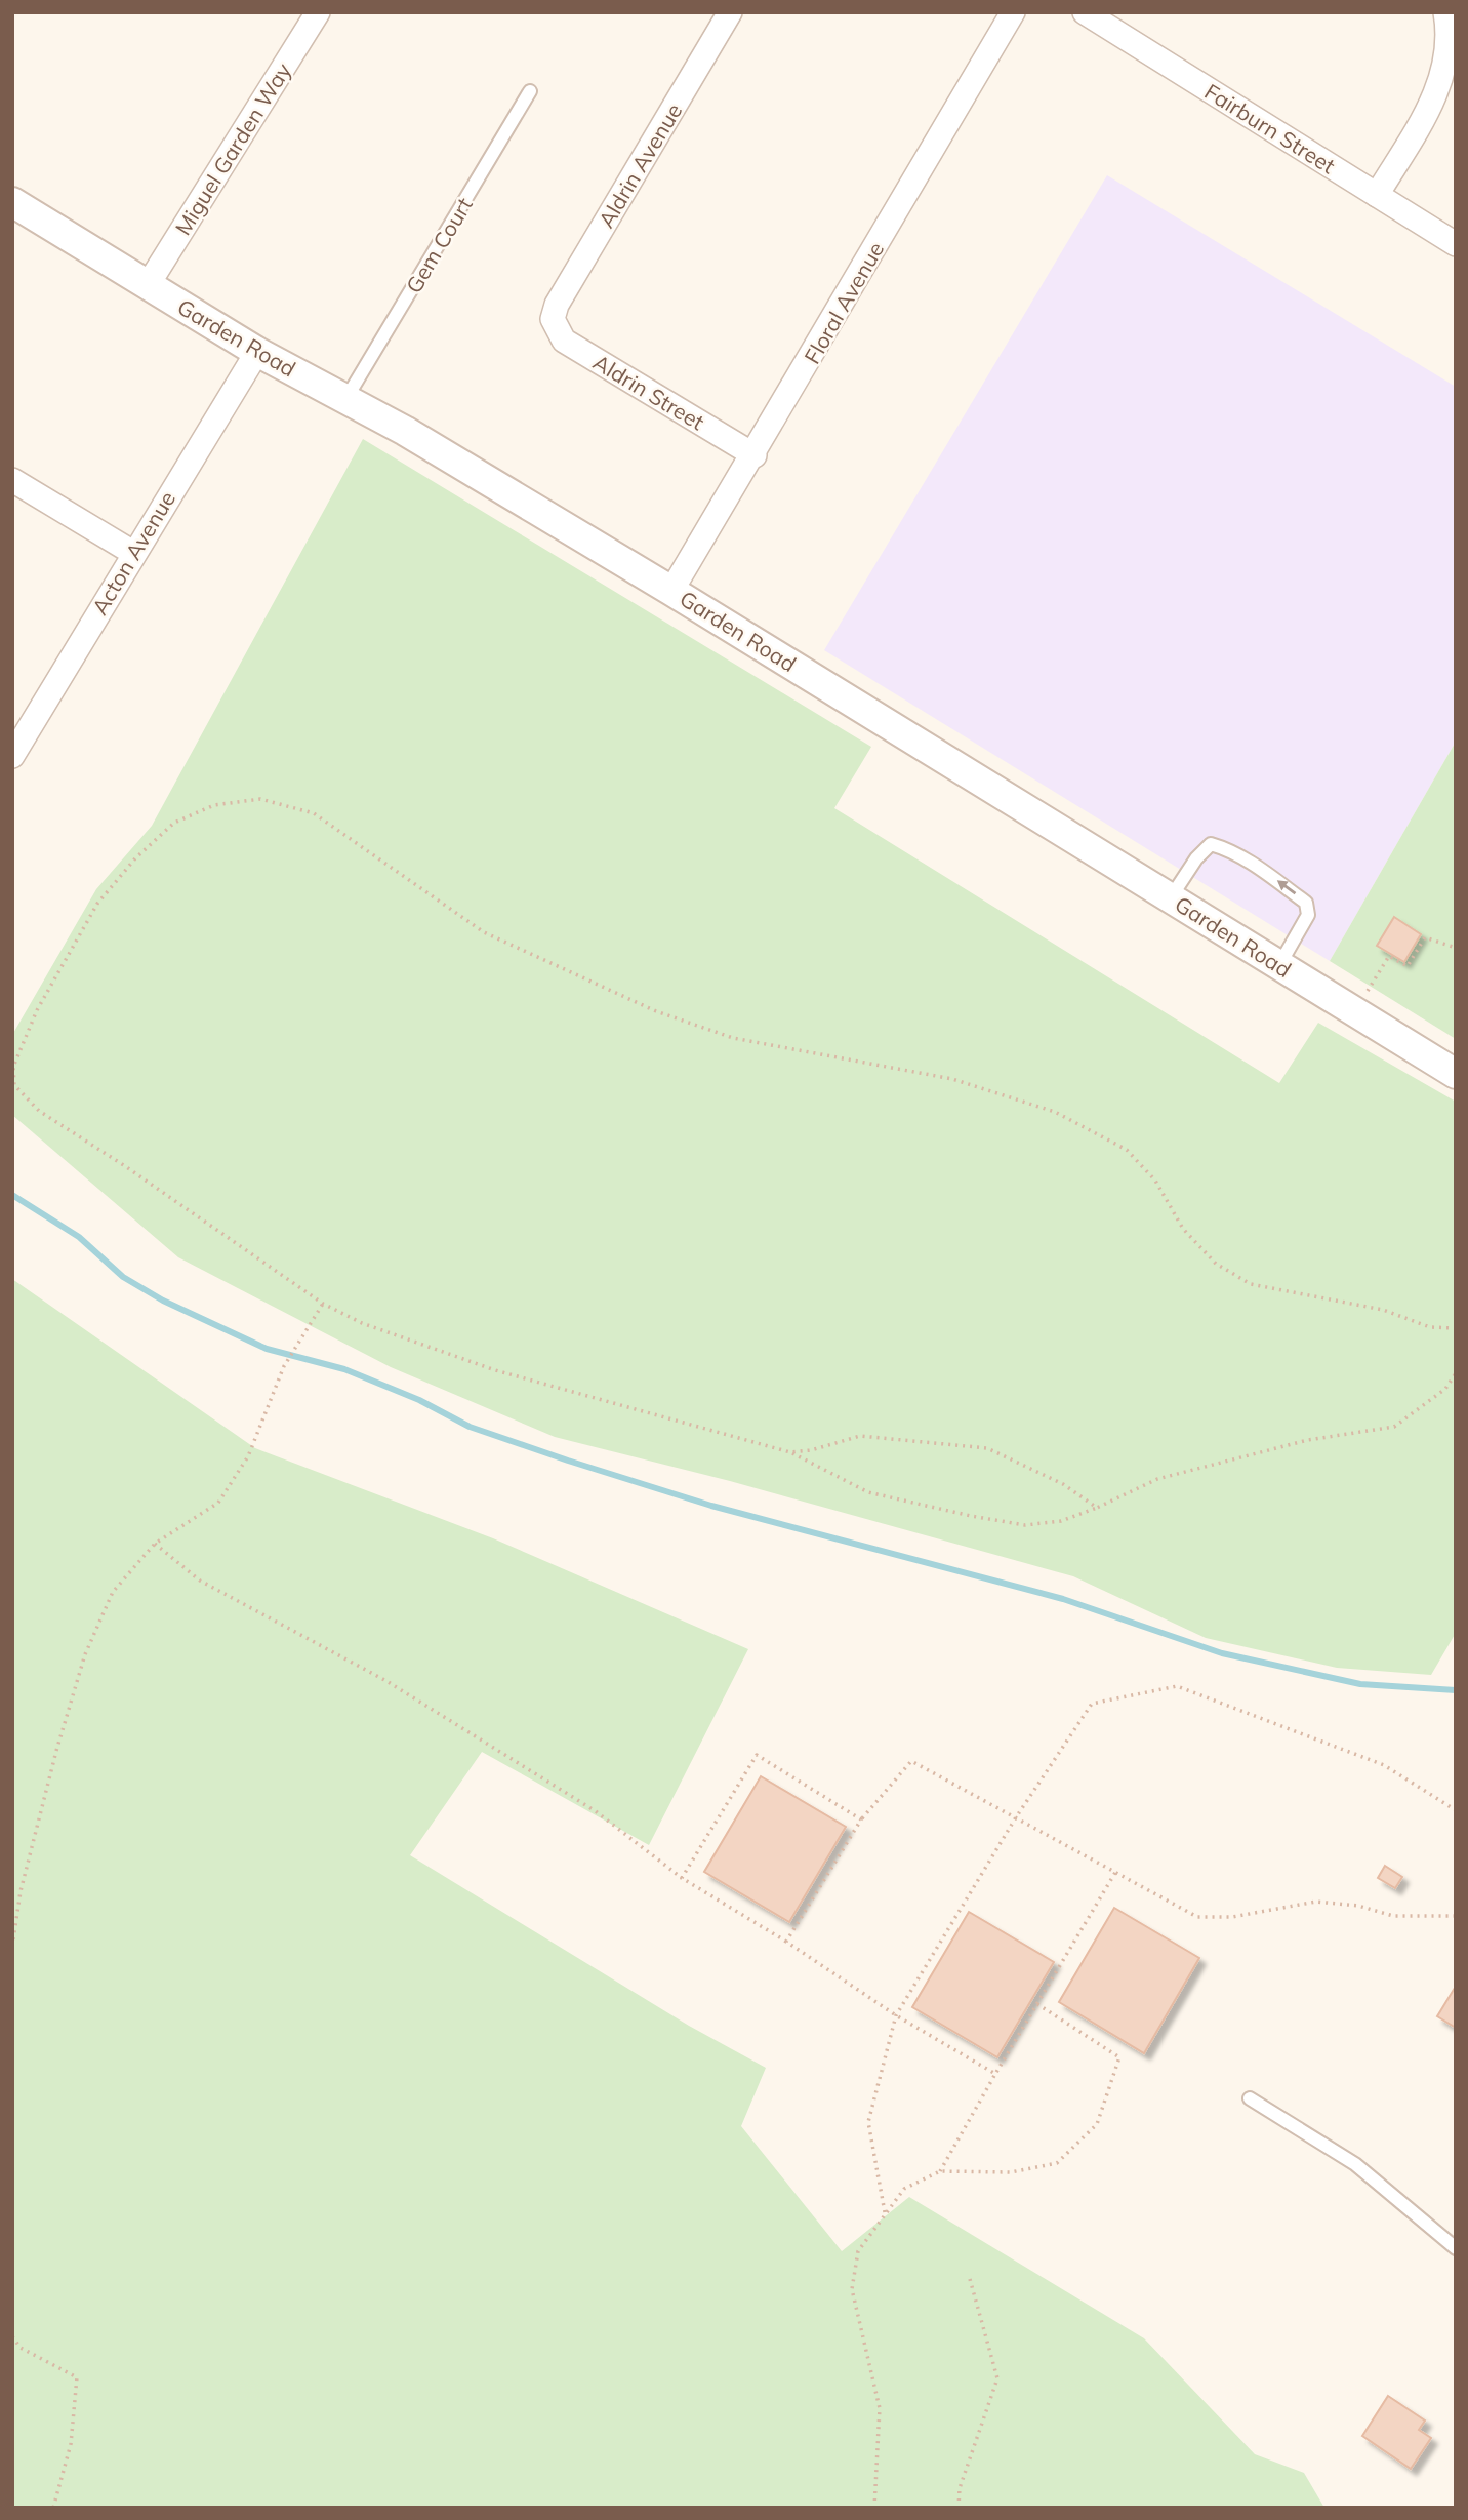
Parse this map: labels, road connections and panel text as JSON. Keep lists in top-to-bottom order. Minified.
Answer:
{"streets":{"street":["Fairburn Street","Miguel Garden Way","Aldrin Avenue","Floral Avenue","Garden Road","Aldrin Street","Acton Avenue"],"lane":["Gem Court"]},"crossings":[["Miguel Garden Way","Garden Road"],["Aldrin Avenue","Aldrin Street"],["Gem Court","Garden Road"],["Floral Avenue","Garden Road"],["Floral Avenue","Aldrin Street"],["Garden Road","Acton Avenue"]]}
